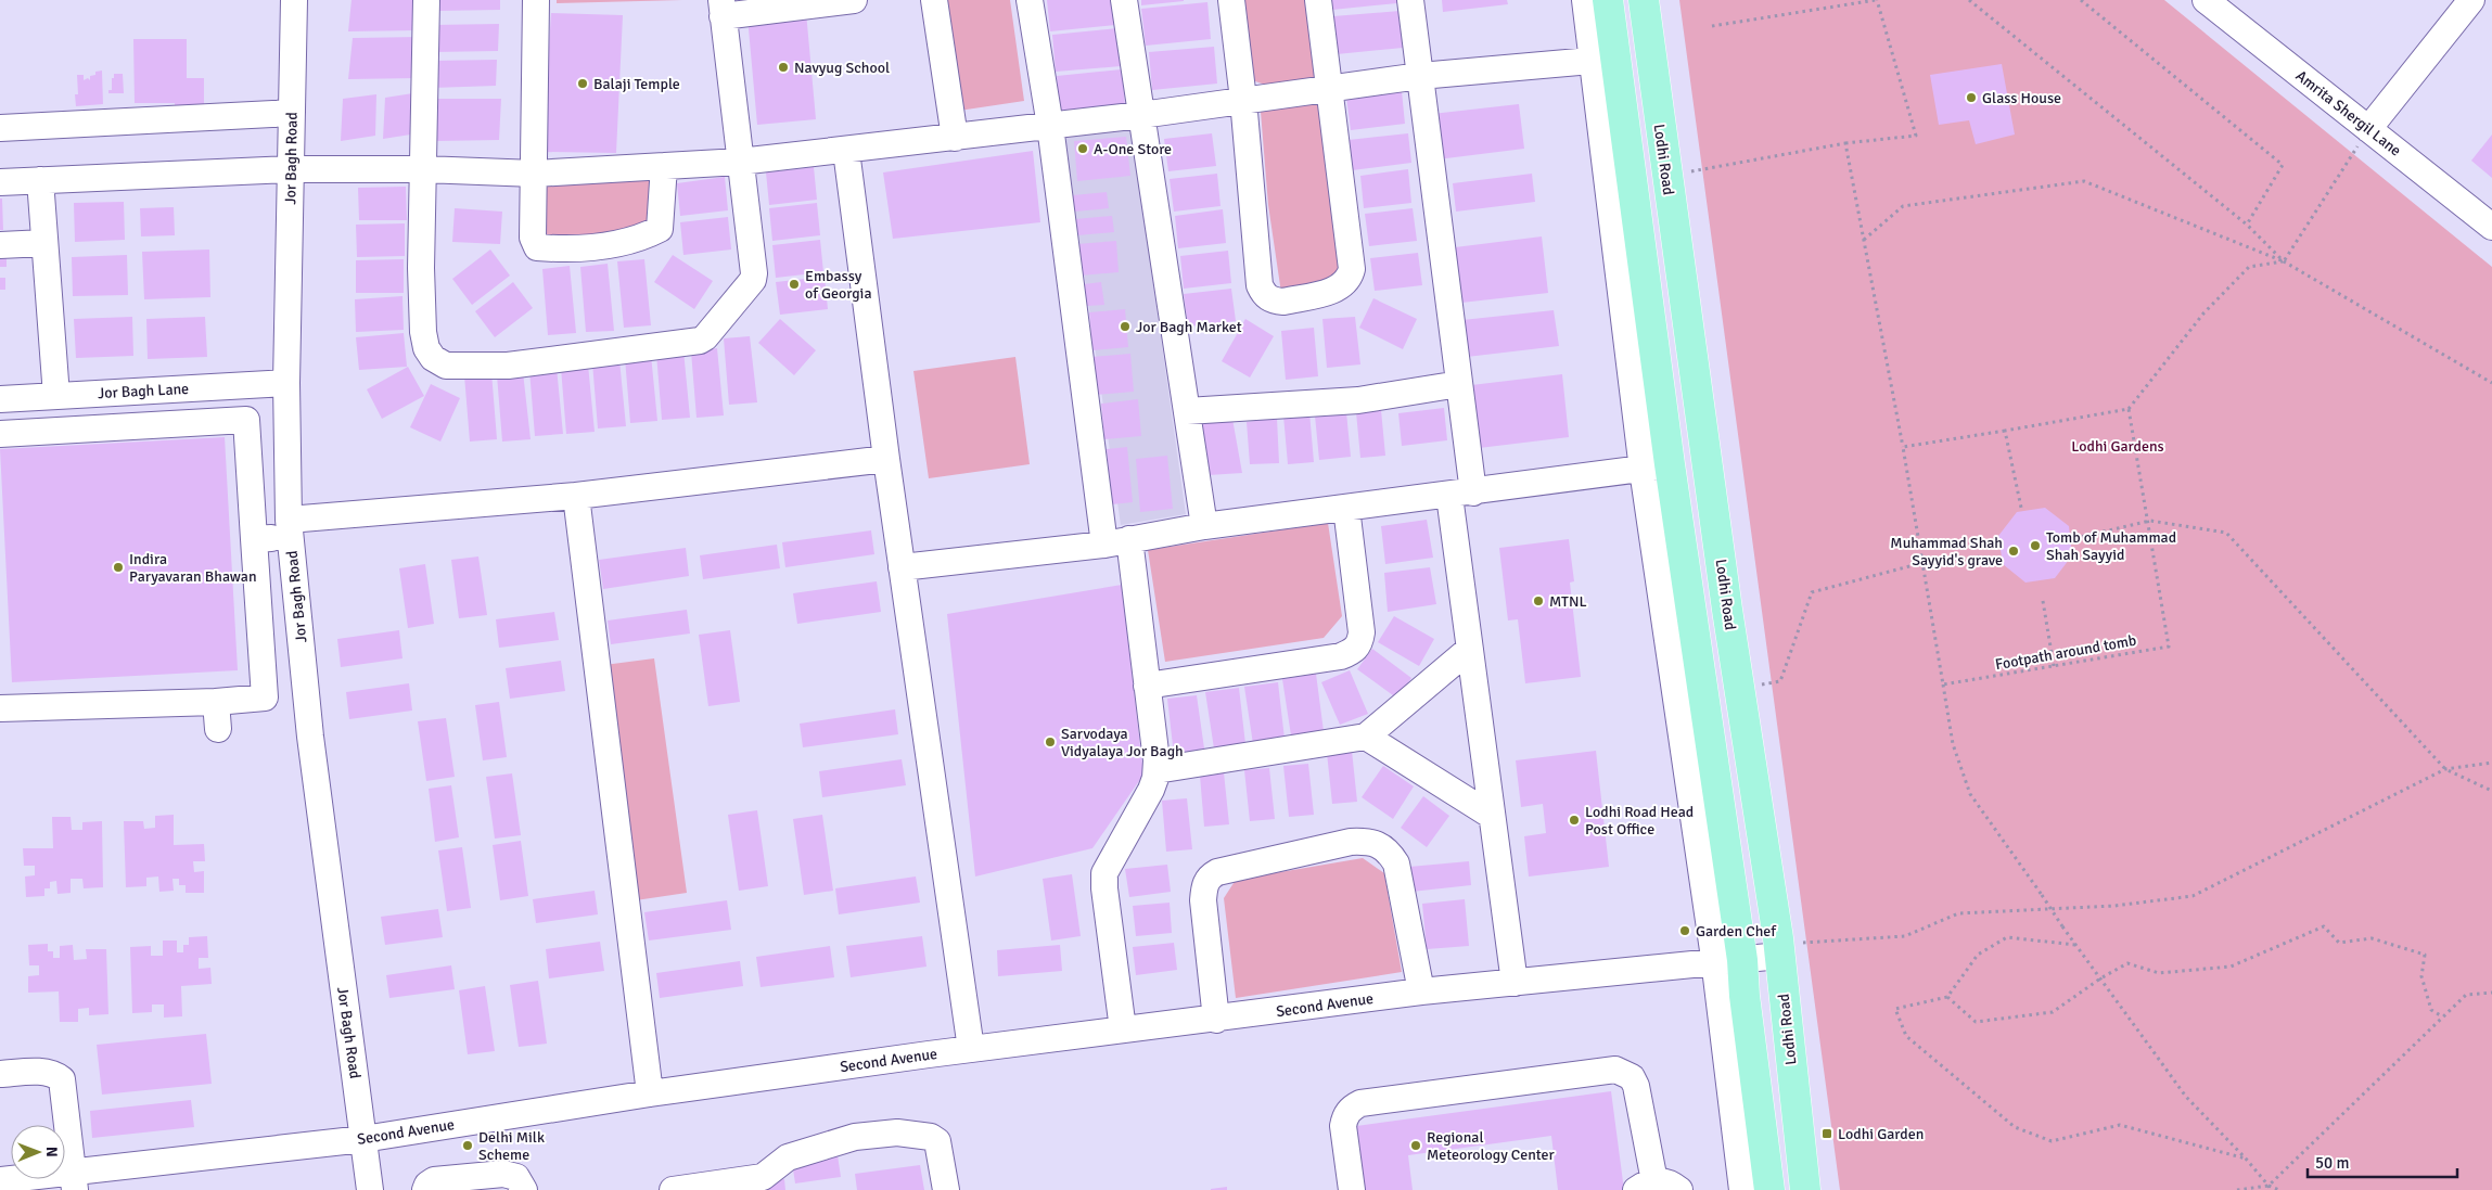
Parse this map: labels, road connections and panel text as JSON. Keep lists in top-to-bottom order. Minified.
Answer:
{"streets":{"main road":["Lodhi Road"],"street":["Amrita Shergil Lane","Jor Bagh Road","Jor Bagh Lane","Second Avenue"],"path":["Footpath around tomb"]},"crossings":[["Jor Bagh Road","Jor Bagh Lane"],["Jor Bagh Road","Second Avenue"],["Lodhi Road","Second Avenue"]],"parks":["Lodhi Gardens"],"places":{"other":["Navyug School","Balaji Temple","Glass House","A-One Store","Embassy of Georgia","Jor Bagh Market","Tomb of Muhammad Shah Sayyid","Muhammad Shah Sayyid's grave","Indira Paryavaran Bhawan","MTNL","Sarvodaya Vidyalaya Jor Bagh","Lodhi Road Head Post Office","Garden Chef","Delhi Milk Scheme","Regional Meteorology Center"],"transit":["Lodhi Garden"]},"scale_bar":"50 m","north":"right"}
